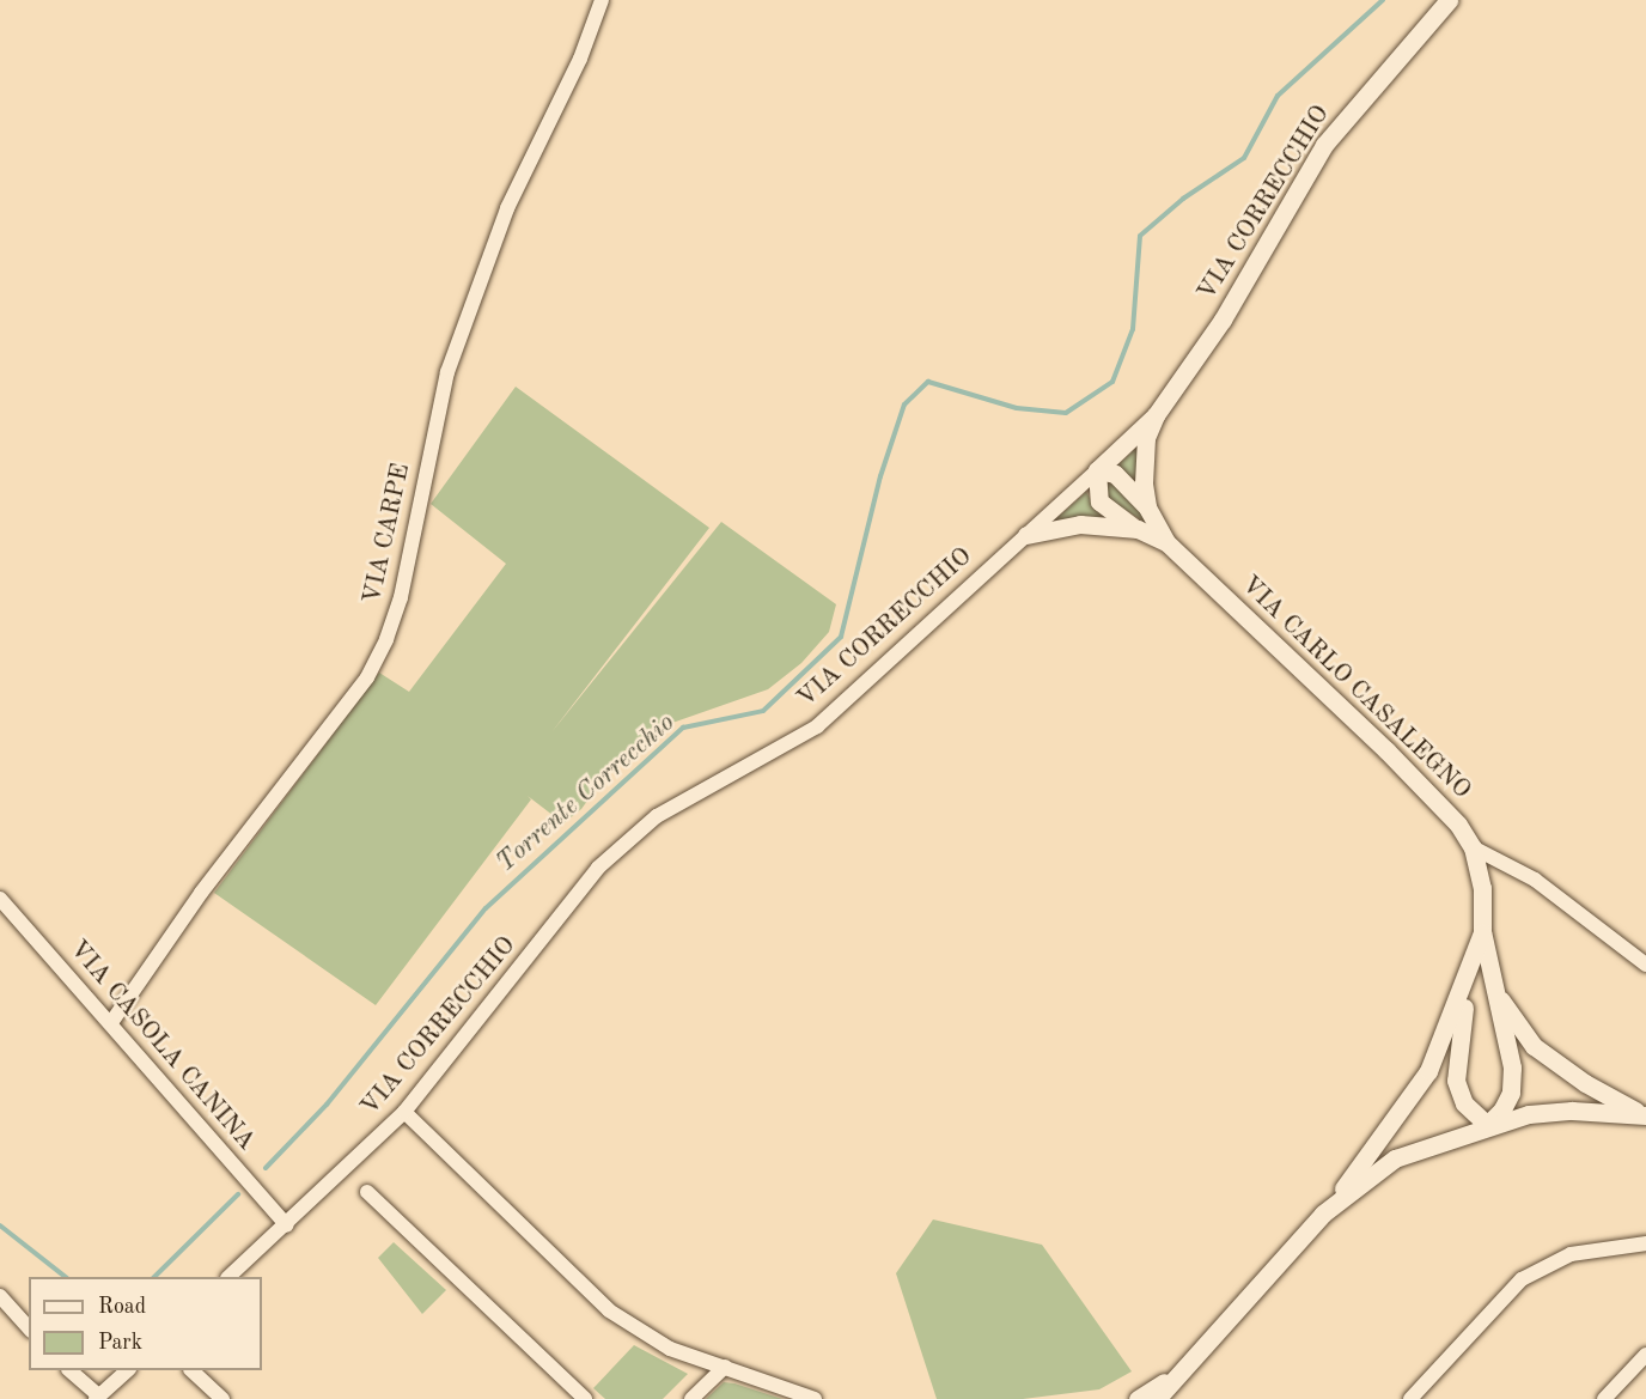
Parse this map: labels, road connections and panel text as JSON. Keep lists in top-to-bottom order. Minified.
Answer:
{"streets":{"street":["VIA CORRECCHIO","VIA CARPE","VIA CARLO CASALEGNO","VIA CASOLA CANINA"]},"crossings":[["VIA CORRECCHIO","VIA CARLO CASALEGNO"],["VIA CORRECCHIO","VIA CASOLA CANINA"],["VIA CARPE","VIA CASOLA CANINA"]],"water":["Torrente Correcchio"],"legend":["Road","Park"]}
